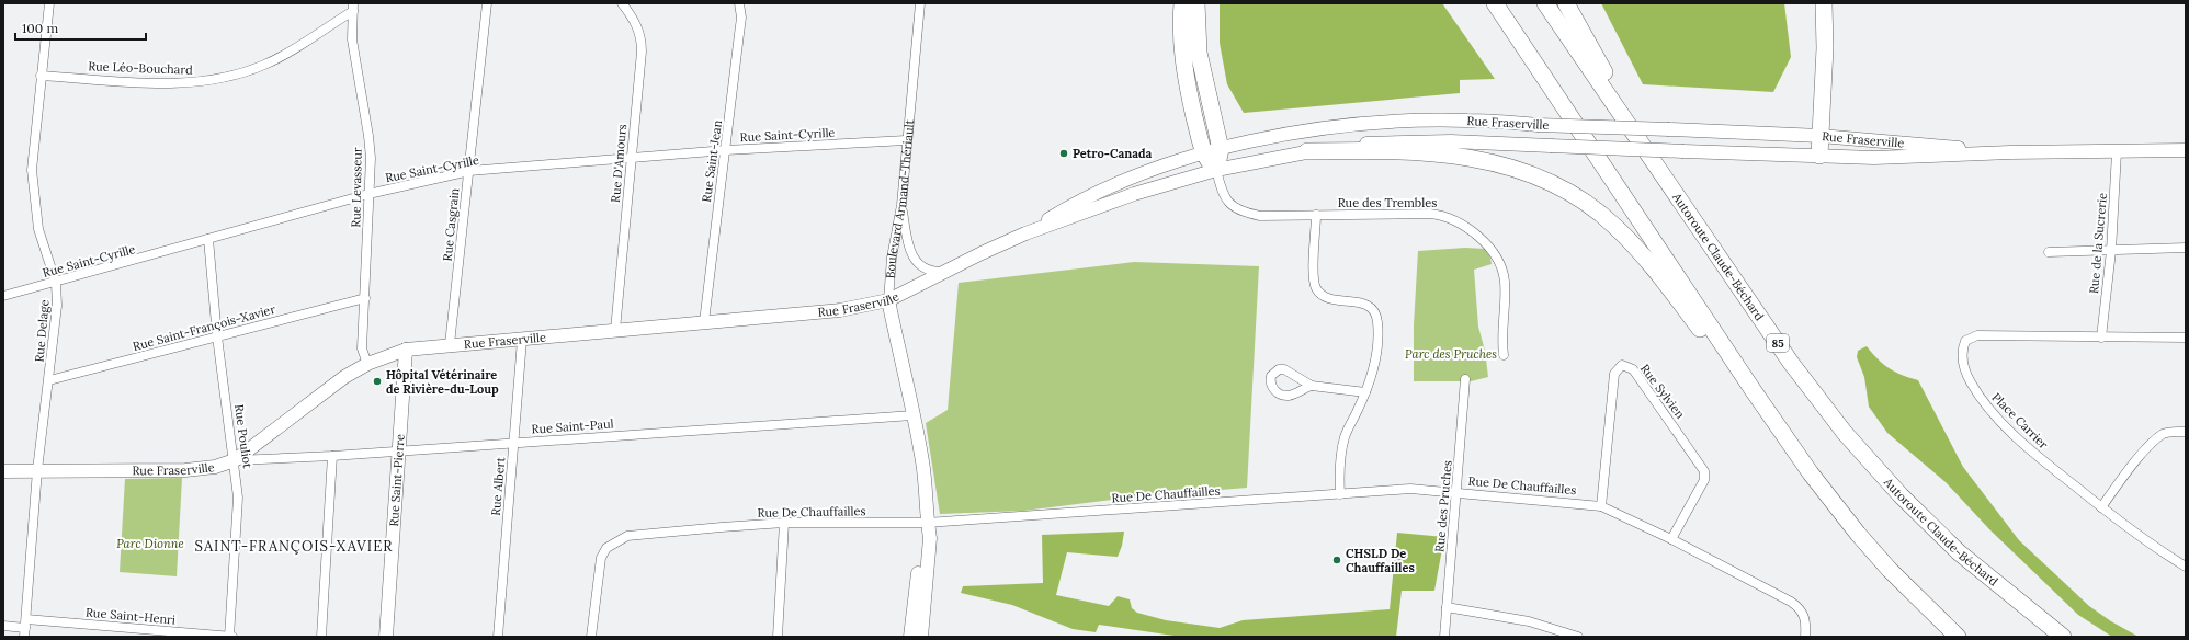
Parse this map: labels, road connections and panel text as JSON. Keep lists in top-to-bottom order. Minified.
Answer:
{"streets":{"highway":["Autoroute Claude-Béchard","85"],"main road":["Rue Fraserville","Boulevard Armand-Thériault","Rue Saint-Pierre"],"street":["Rue Léo-Bouchard","Rue Saint-Cyrille","Rue Saint-Jean","Rue D'Amours","Rue Levasseur","Rue des Trembles","Rue Casgrain","Rue de la Sucrerie","Rue Saint-François-Xavier","Rue Delage","Rue Sylvien","Place Carrier","Rue Saint-Paul","Rue Pouliot","Rue De Chauffailles","Rue Albert","Rue des Pruches","Rue Saint-Henri"]},"crossings":[["Rue Léo-Bouchard","Rue Levasseur"],["Rue Léo-Bouchard","Rue Delage"],["Rue Fraserville","Rue Saint-Jean"],["Rue Fraserville","Rue D'Amours"],["Rue Fraserville","Rue Levasseur"],["Rue Fraserville","Boulevard Armand-Thériault"],["Rue Fraserville","Rue des Trembles"],["Rue Fraserville","Rue Casgrain"],["Rue Fraserville","Rue de la Sucrerie"],["Rue Fraserville","Rue Delage"],["Rue Fraserville","Rue Saint-Paul"],["Rue Fraserville","Rue Pouliot"],["Rue Fraserville","Rue Saint-Pierre"],["Rue Fraserville","Rue Albert"],["Rue Saint-Cyrille","Rue Saint-Jean"],["Rue Saint-Cyrille","Rue D'Amours"],["Rue Saint-Cyrille","Rue Levasseur"],["Rue Saint-Cyrille","Boulevard Armand-Thériault"],["Rue Saint-Cyrille","Rue Casgrain"],["Rue Saint-Cyrille","Rue Delage"],["Rue Saint-Cyrille","Rue Pouliot"],["Rue Levasseur","Rue Saint-François-Xavier"],["Boulevard Armand-Thériault","Rue Saint-Paul"],["Boulevard Armand-Thériault","Rue De Chauffailles"],["Rue de la Sucrerie","Place Carrier"],["Rue Saint-François-Xavier","Rue Delage"],["Rue Saint-François-Xavier","Rue Pouliot"],["Rue Delage","Rue Saint-Henri"],["Rue Sylvien","Rue De Chauffailles"],["Rue Saint-Paul","Rue Pouliot"],["Rue Saint-Paul","Rue Saint-Pierre"],["Rue Saint-Paul","Rue Albert"],["Rue Pouliot","Rue Saint-Henri"],["Rue De Chauffailles","Rue des Pruches"]],"districts":["SAINT-FRANÇOIS-XAVIER"],"parks":["Parc des Pruches","Parc Dionne"],"places":["Petro-Canada","Hôpital Vétérinaire de Rivière-du-Loup","CHSLD De Chauffailles"],"scale_bar":"100 m"}
